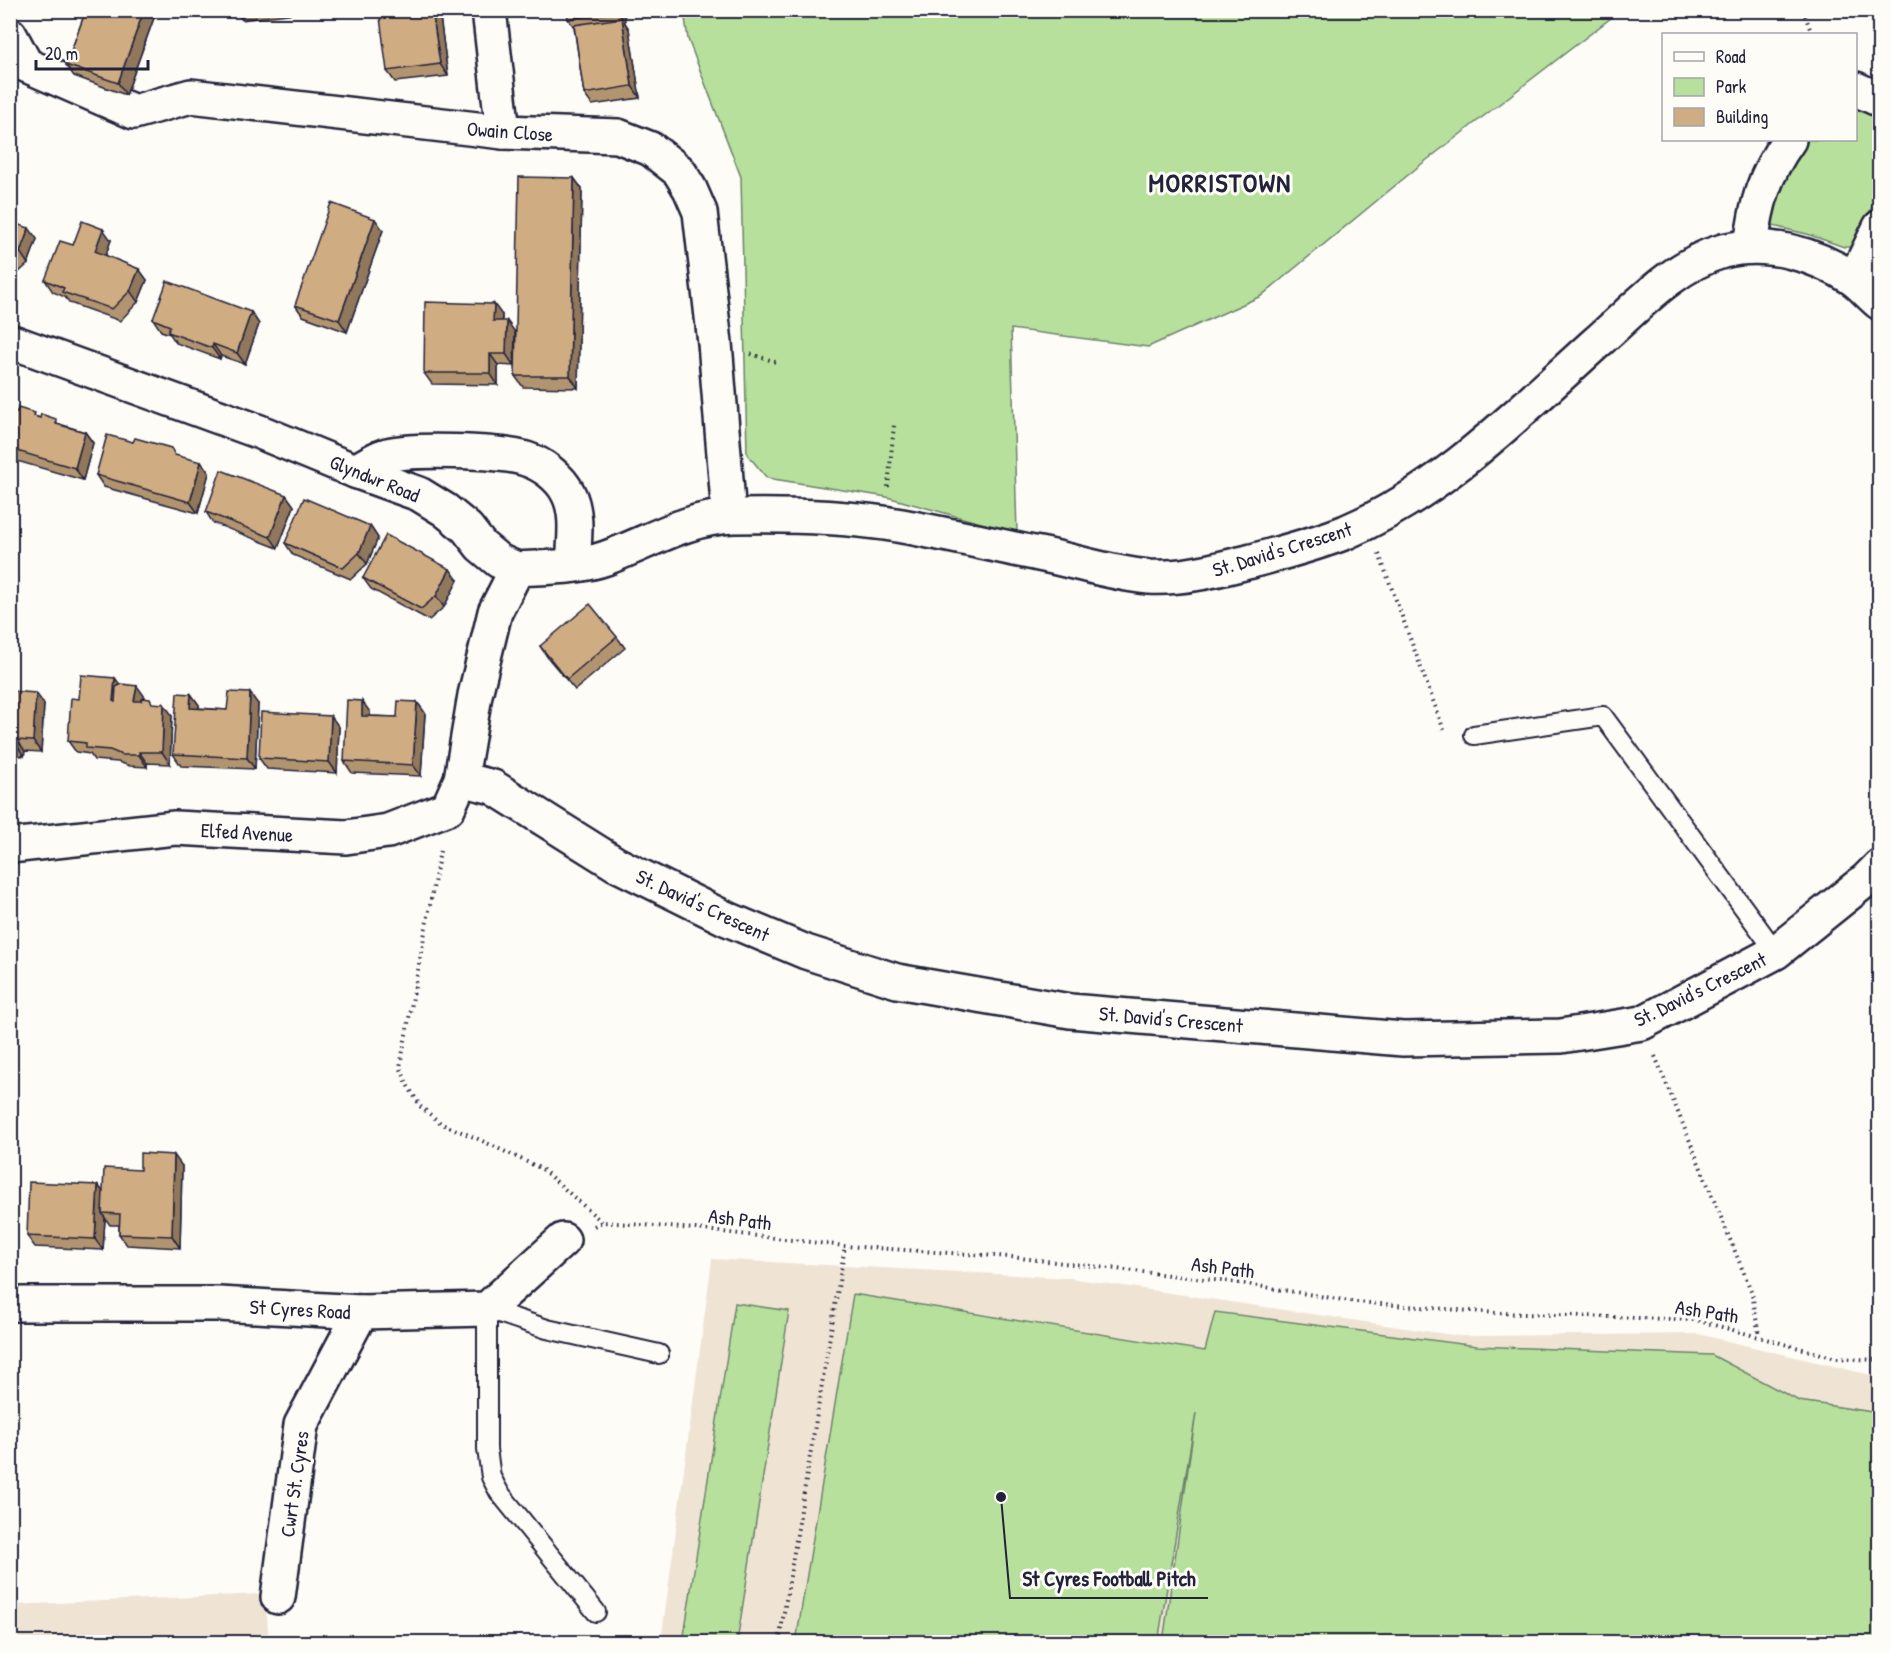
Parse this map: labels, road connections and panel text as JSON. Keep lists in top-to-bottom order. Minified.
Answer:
{"streets":{"street":["Owain Close","Glyndwr Road","St. David's Crescent","Elfed Avenue","St Cyres Road","Cwrt St. Cyres"],"path":["Ash Path"]},"crossings":[["Owain Close","St. David's Crescent"],["Glyndwr Road","St. David's Crescent"],["St Cyres Road","Cwrt St. Cyres"]],"districts":["MORRISTOWN"],"places":["St Cyres Football Pitch"],"legend":["Road","Park","Building"],"scale_bar":"20 m"}
